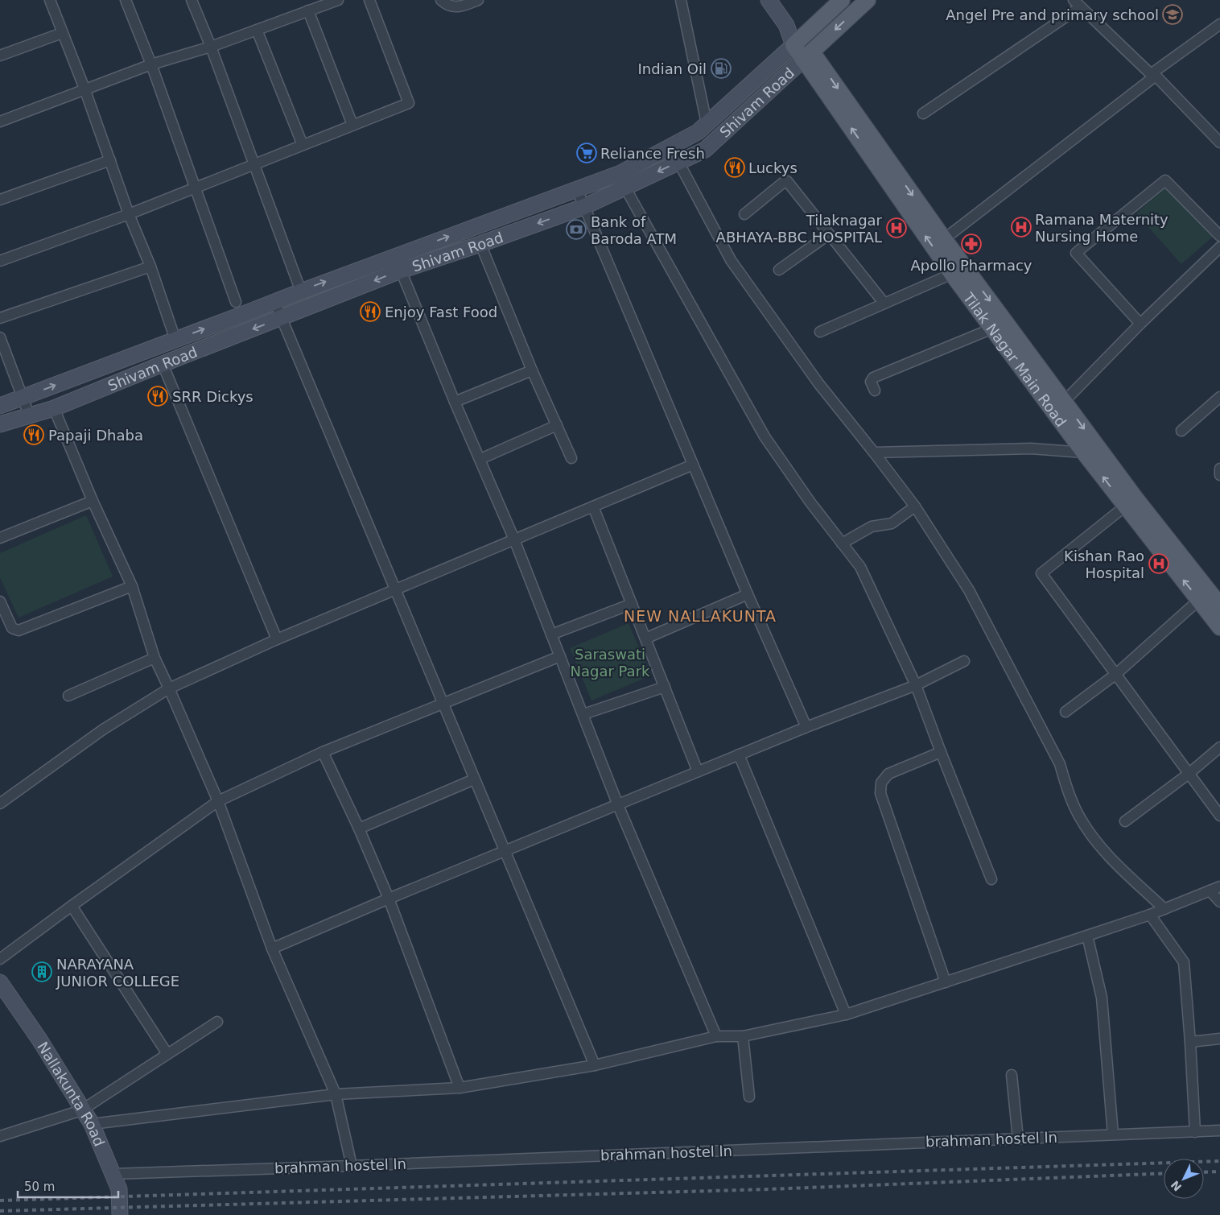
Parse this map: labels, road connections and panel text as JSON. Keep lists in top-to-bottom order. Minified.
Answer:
{"streets":{"main road":["Shivam Road","Tilak Nagar Main Road","Nallakunta Road"],"street":["brahman hostel ln"]},"crossings":[["Shivam Road","Tilak Nagar Main Road"],["Nallakunta Road","brahman hostel ln"]],"districts":["NEW NALLAKUNTA"],"parks":["Saraswati Nagar Park"],"places":{"school or university":["Angel Pre and primary school"],"fuel station":["Indian Oil"],"supermarket":["Reliance Fresh"],"restaurant":["Luckys","Enjoy Fast Food","SRR Dickys","Papaji Dhaba"],"hospital":["Ramana Maternity Nursing Home","Tilaknagar ABHAYA-BBC HOSPITAL","Kishan Rao Hospital"],"bank":["Bank of Baroda ATM"],"pharmacy":["Apollo Pharmacy"],"building":["NARAYANA JUNIOR COLLEGE"]},"scale_bar":"50 m","north":"bottom left"}
